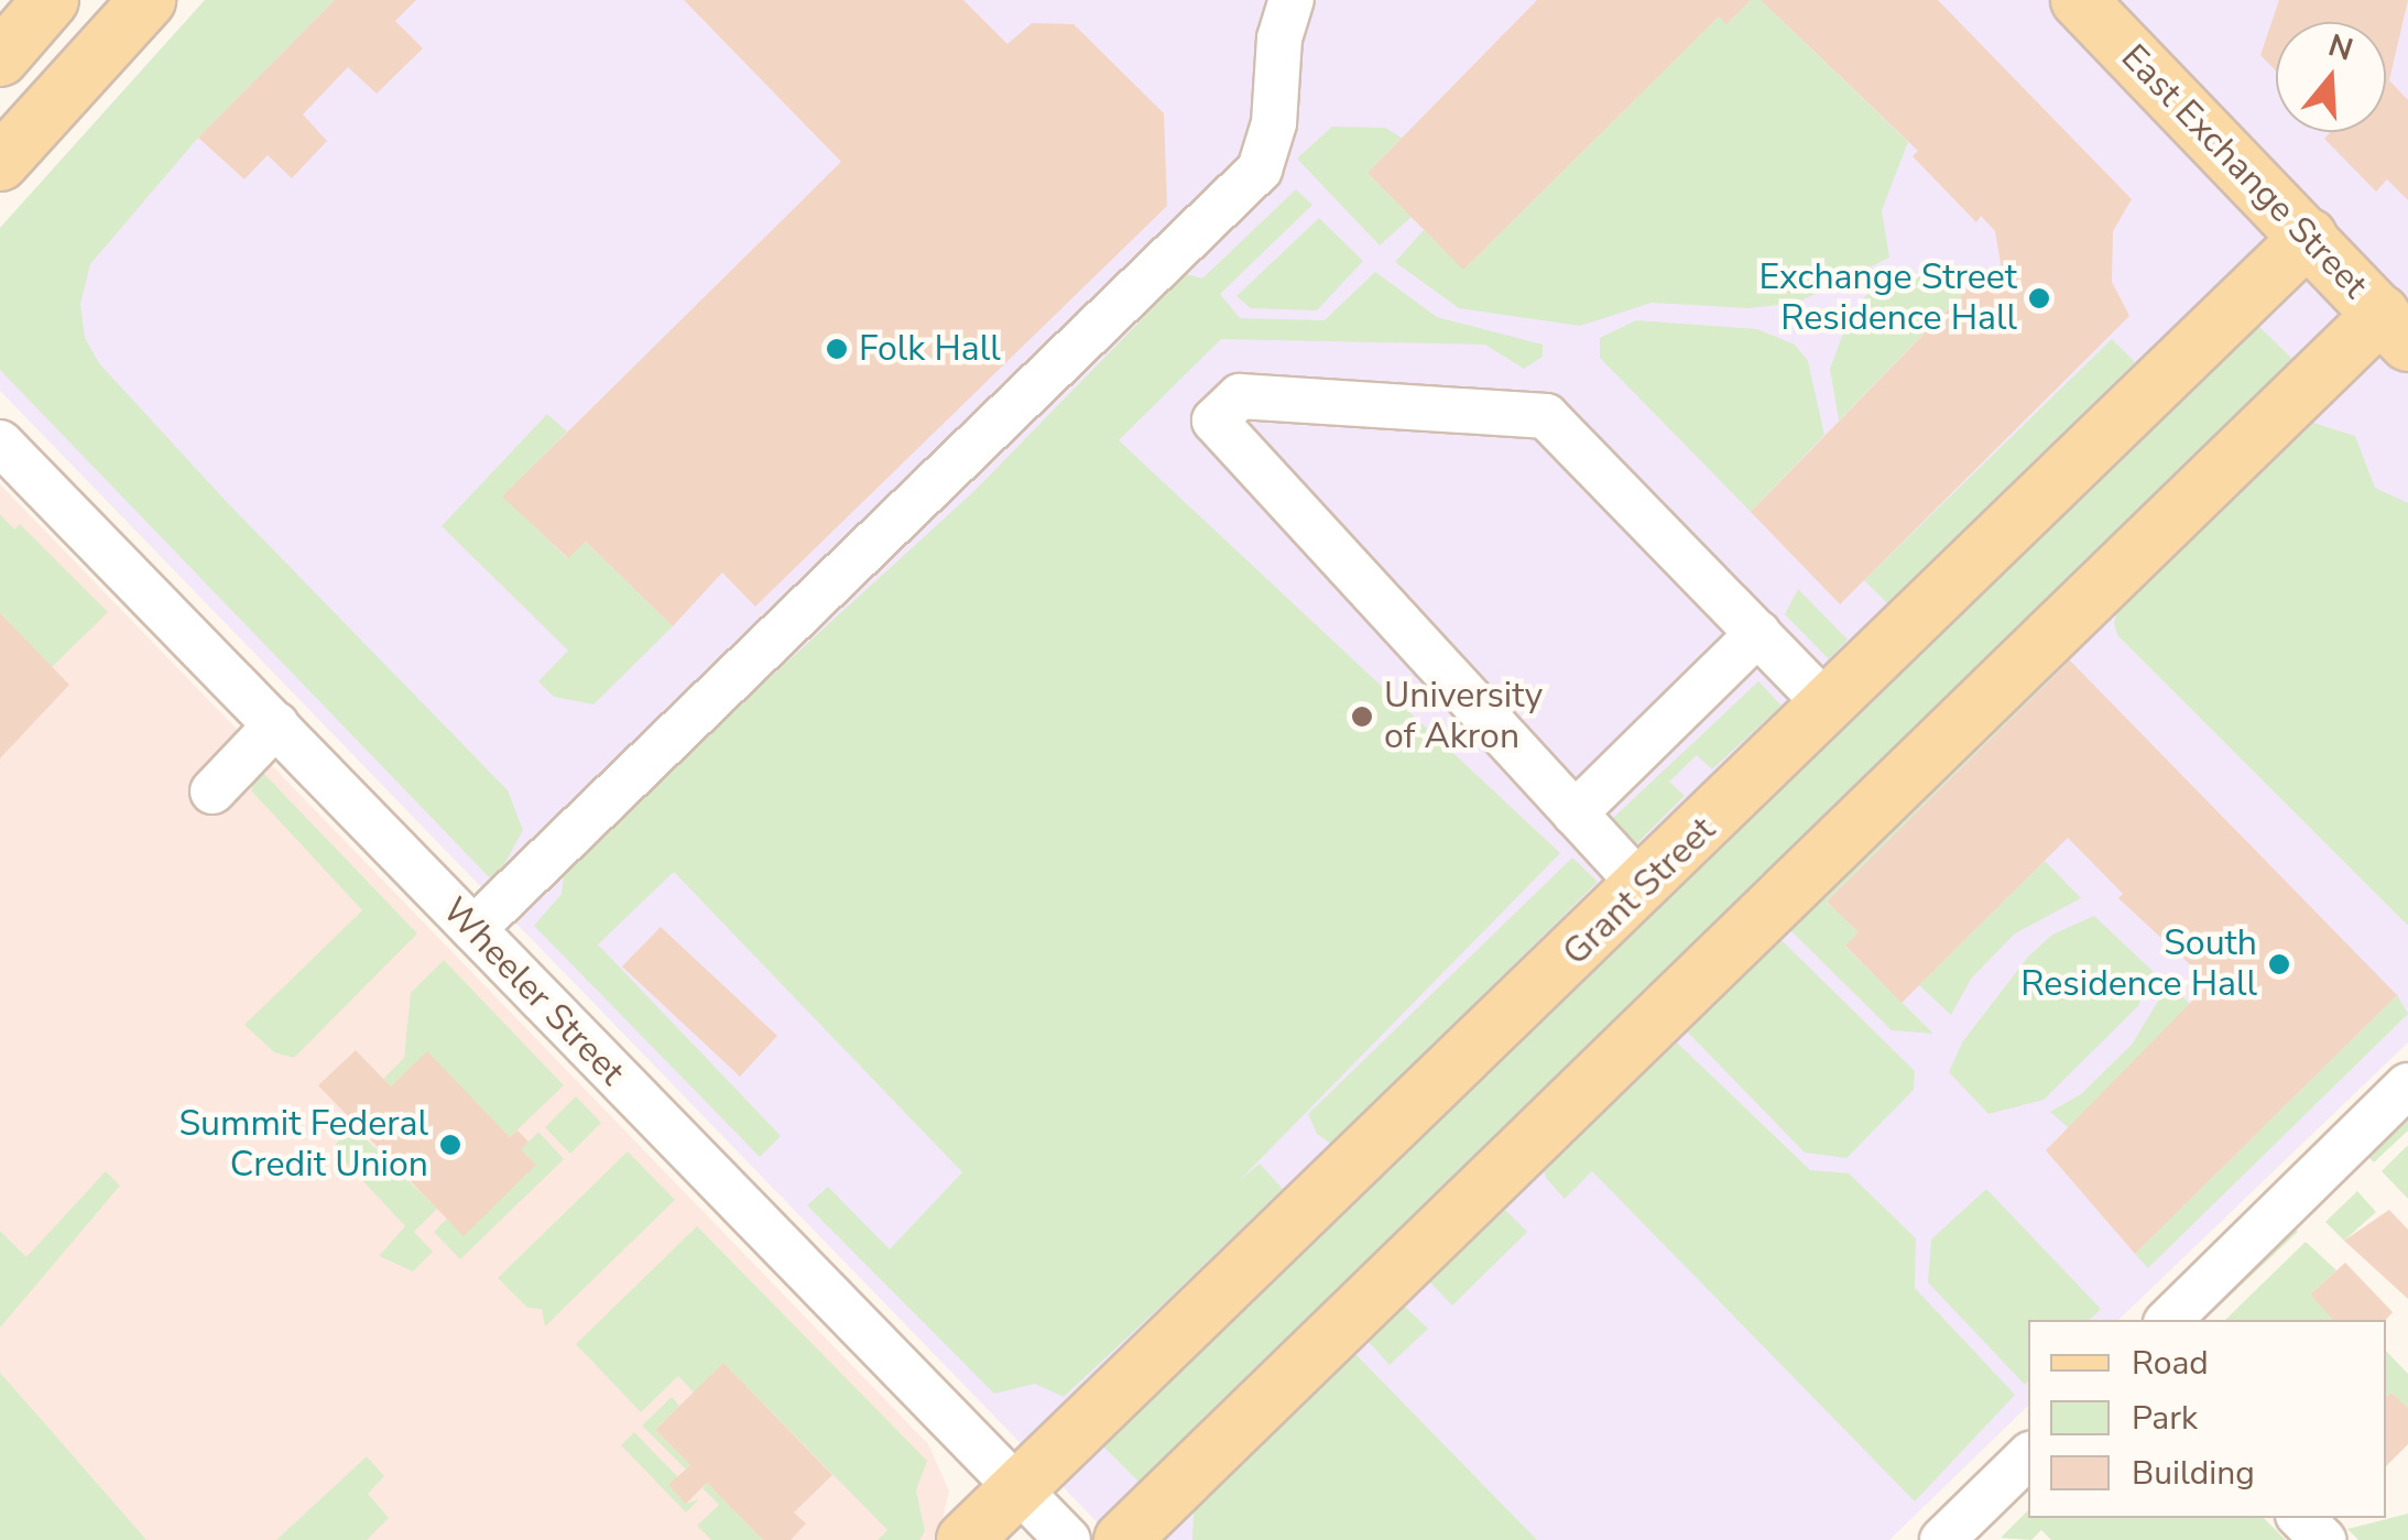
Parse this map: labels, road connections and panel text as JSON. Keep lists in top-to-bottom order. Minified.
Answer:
{"streets":{"main road":["East Exchange Street","Grant Street"],"street":["Wheeler Street"]},"crossings":[["East Exchange Street","Grant Street"],["Grant Street","Wheeler Street"]],"places":["Exchange Street Residence Hall","Folk Hall","University of Akron","South Residence Hall","Summit Federal Credit Union"],"legend":["Road","Park","Building"],"north":"top"}
